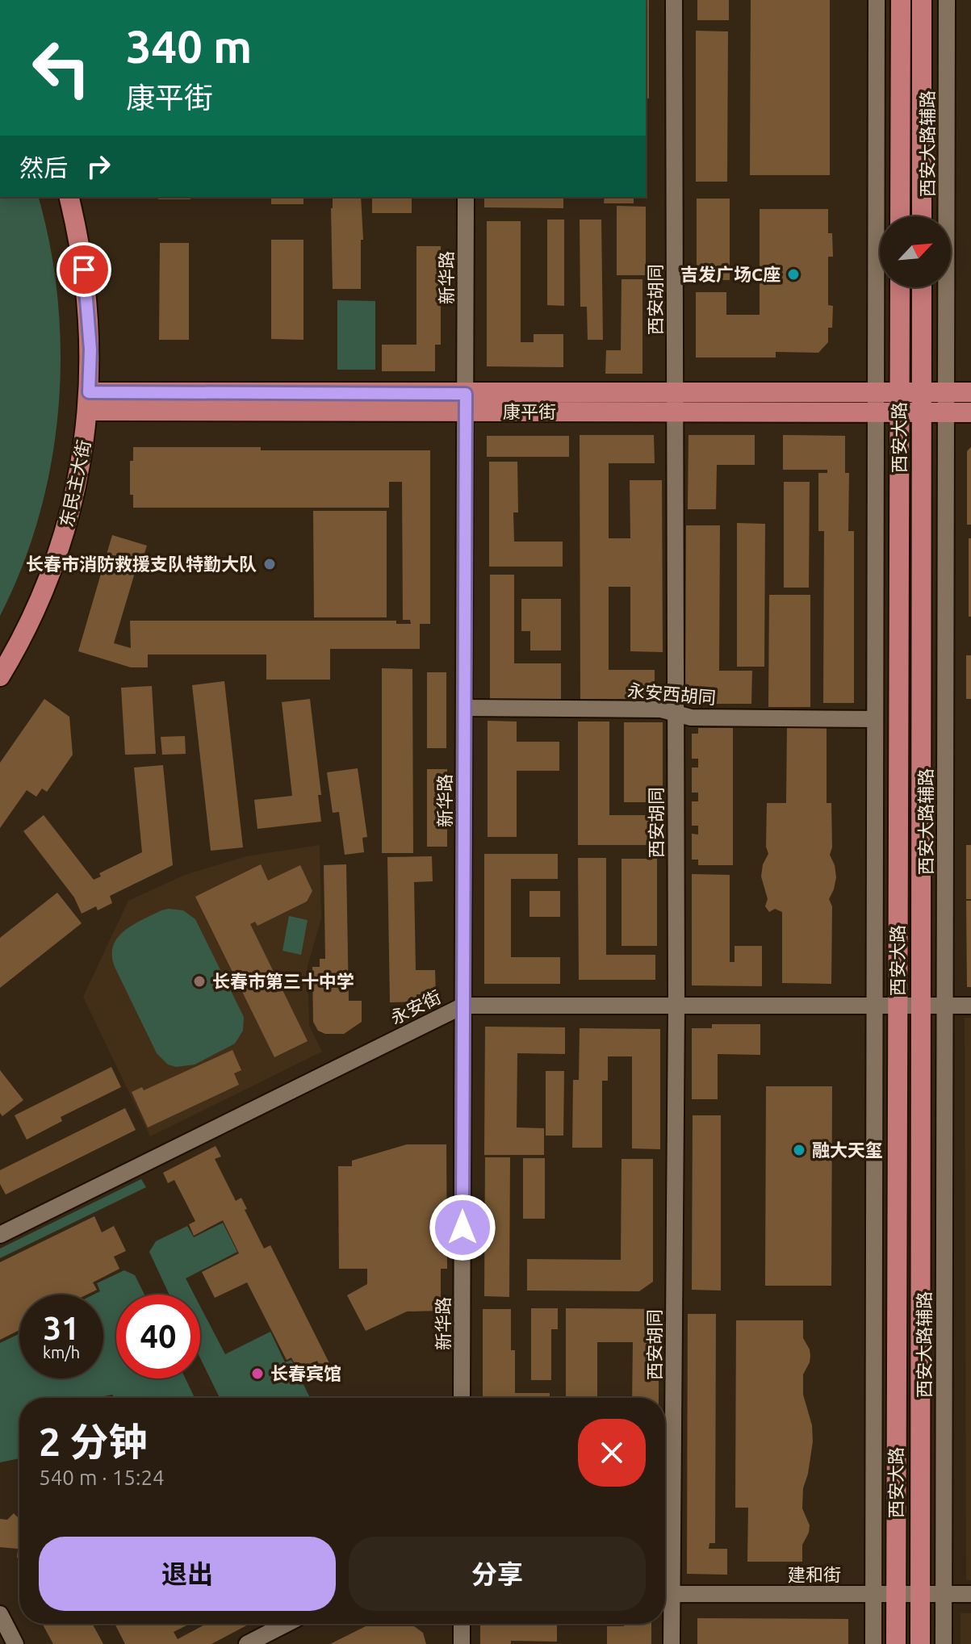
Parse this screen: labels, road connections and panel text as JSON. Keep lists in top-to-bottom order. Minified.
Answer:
{"streets":{"main road":["康平街","西安大路","东民主大街"],"street":["西安大路辅路","新华路","西安胡同","永安西胡同","永安街","建和街"]},"crossings":[["西安大路辅路","康平街"],["西安大路辅路","永安街"],["西安大路辅路","建和街"],["新华路","康平街"],["新华路","永安西胡同"],["新华路","永安街"],["西安胡同","康平街"],["西安胡同","永安西胡同"],["西安胡同","永安街"],["康平街","西安大路"],["康平街","东民主大街"],["西安大路","永安街"],["西安大路","建和街"]],"places":["吉发广场C座","长春市消防救援支队特勤大队","长春市第三十中学","融大天玺","长春宾馆"],"north":"top right","page":{"turn":["340 m","康平街"],"then":"然后","speed":"31 km/h","limit":"40","heading":["2 分钟","540 m · 15:24"],"buttons":["退出","分享"]}}
